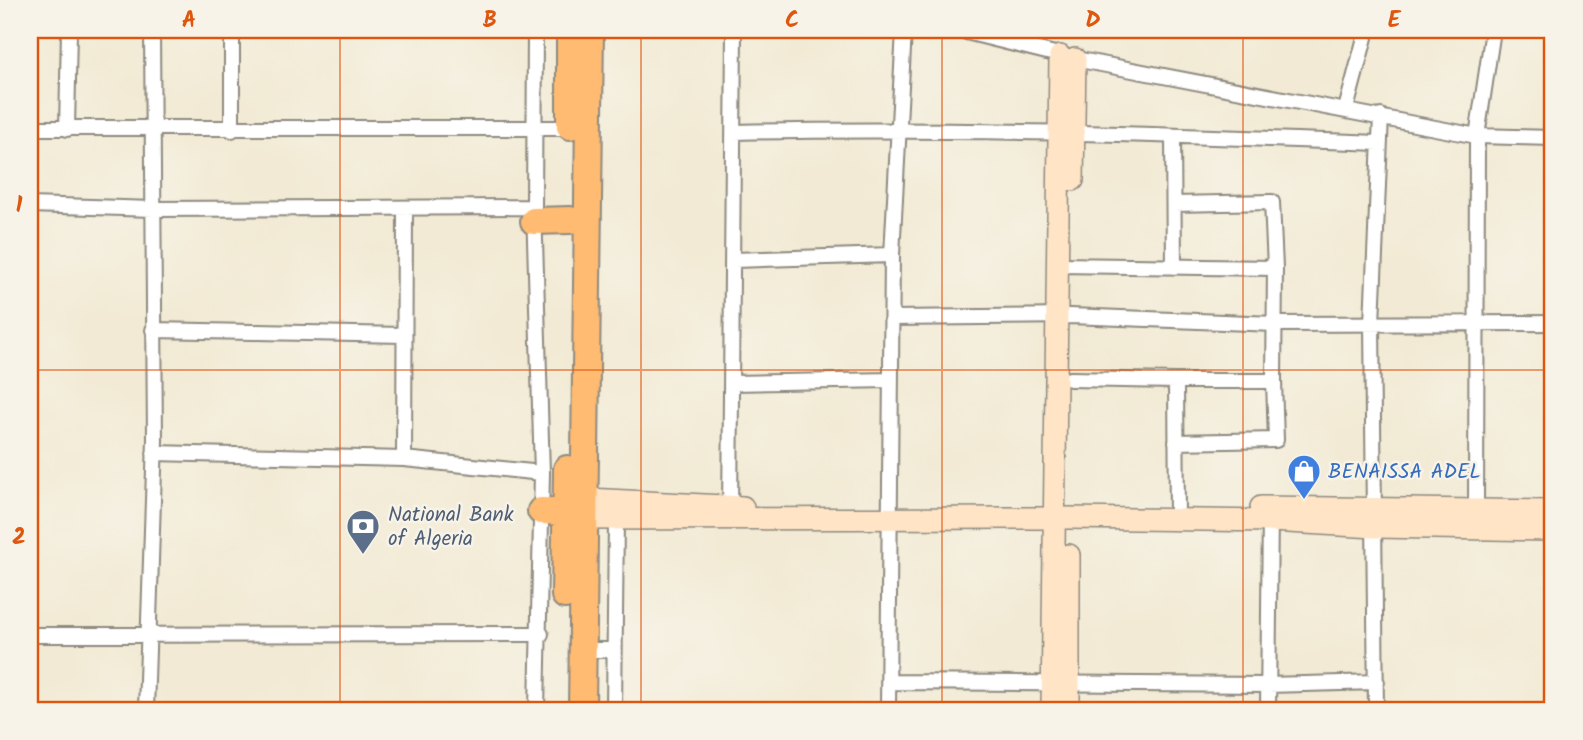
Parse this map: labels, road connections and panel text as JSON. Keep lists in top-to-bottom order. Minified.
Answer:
{"places":{"shop":["BENAISSA ADEL"],"bank":["National Bank of Algeria"]},"grid":{"columns":["A","B","C","D","E"],"rows":["1","2"]}}
